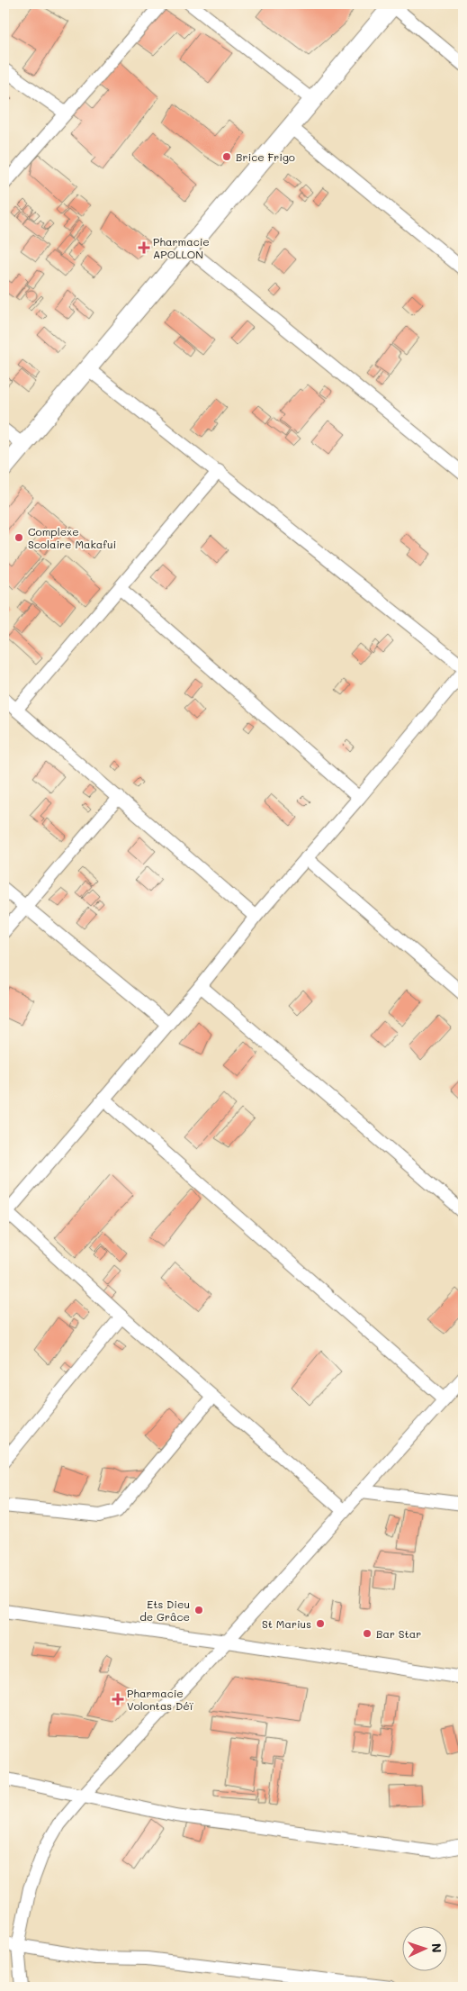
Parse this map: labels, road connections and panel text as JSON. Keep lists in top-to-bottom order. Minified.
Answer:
{"places":{"other":["Brice Frigo","Complexe Scolaire Makafui","Ets Dieu de Grâce","St Marius","Bar Star"],"health":["Pharmacie APOLLON","Pharmacie Volontas Déï"]},"north":"right"}
